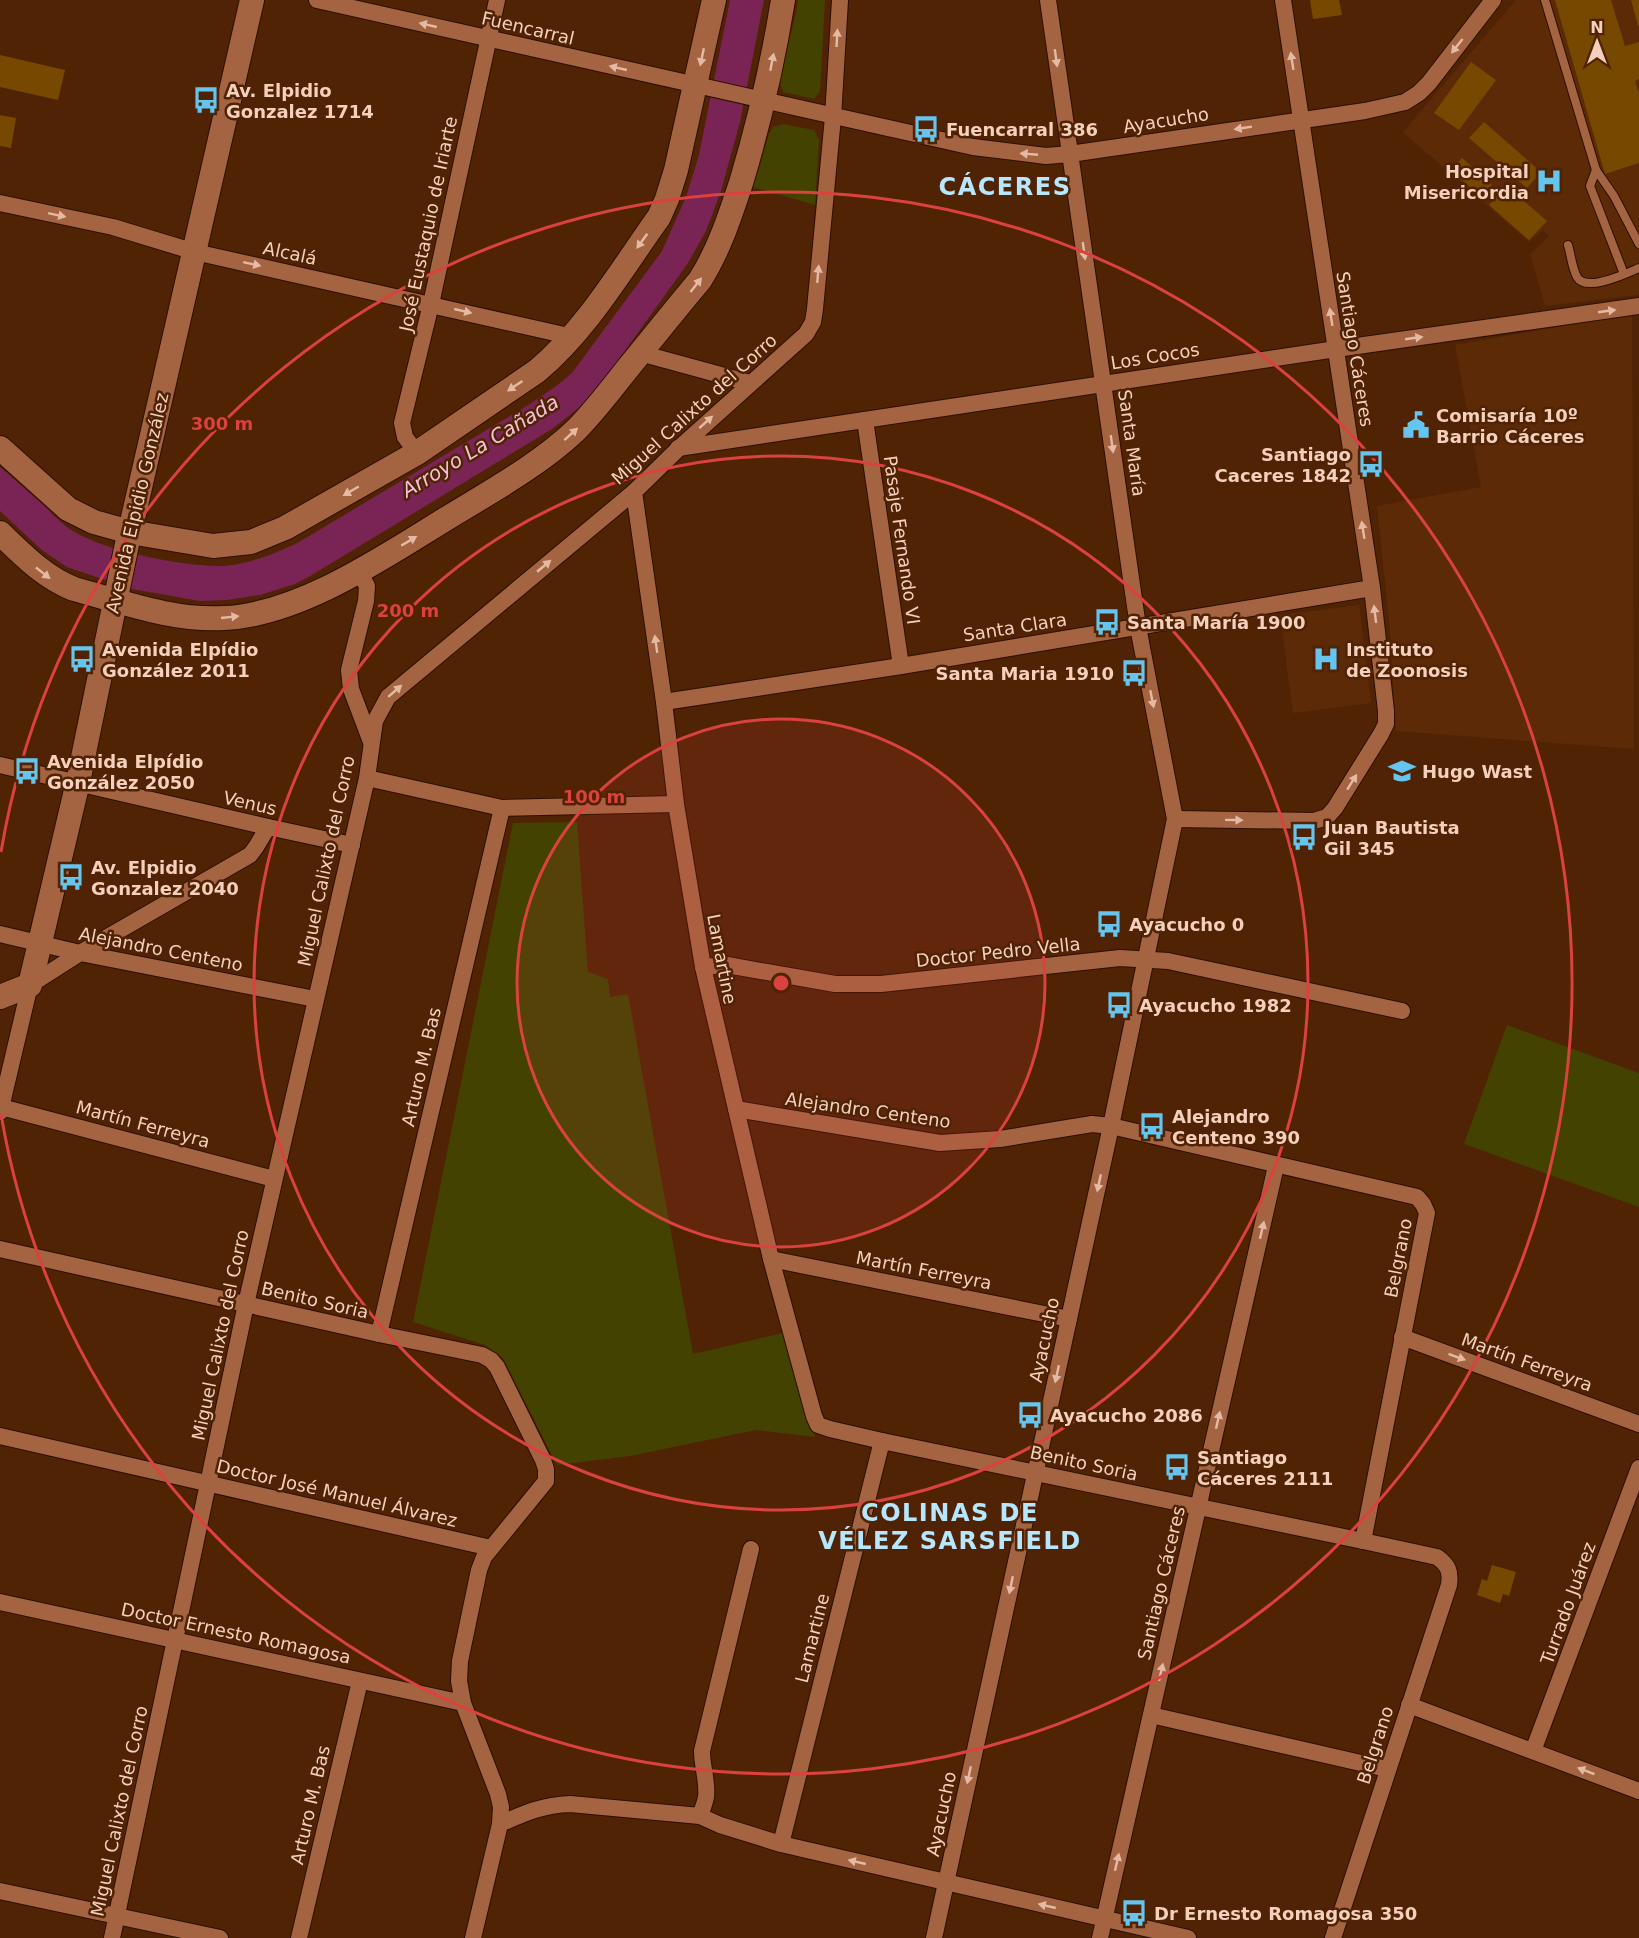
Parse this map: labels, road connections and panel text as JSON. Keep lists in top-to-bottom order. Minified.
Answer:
{"streets":{"main road":["Avenida Elpidio González"],"street":["Fuencarral","Ayacucho","José Eustaquio de Iriarte","Alcalá","Santiago Cáceres","Los Cocos","Miguel Calixto del Corro","Santa María","Pasaje Fernando VI","Santa Clara","Venus","Alejandro Centeno","Doctor Pedro Vella","Lamartine","Arturo M. Bas","Martín Ferreyra","Belgrano","Benito Soria","Doctor José Manuel Álvarez","Turrado Juárez","Doctor Ernesto Romagosa"]},"crossings":[["Fuencarral","Ayacucho"],["Fuencarral","José Eustaquio de Iriarte"],["Ayacucho","Santiago Cáceres"],["Ayacucho","Miguel Calixto del Corro"],["Ayacucho","Santa María"],["Ayacucho","Alejandro Centeno"],["Ayacucho","Doctor Pedro Vella"],["Ayacucho","Martín Ferreyra"],["Ayacucho","Benito Soria"],["José Eustaquio de Iriarte","Alcalá"],["Alcalá","Avenida Elpidio González"],["Santiago Cáceres","Los Cocos"],["Santiago Cáceres","Santa María"],["Santiago Cáceres","Santa Clara"],["Santiago Cáceres","Alejandro Centeno"],["Santiago Cáceres","Benito Soria"],["Los Cocos","Miguel Calixto del Corro"],["Los Cocos","Santa María"],["Los Cocos","Pasaje Fernando VI"],["Miguel Calixto del Corro","Venus"],["Miguel Calixto del Corro","Alejandro Centeno"],["Miguel Calixto del Corro","Lamartine"],["Miguel Calixto del Corro","Martín Ferreyra"],["Miguel Calixto del Corro","Benito Soria"],["Miguel Calixto del Corro","Doctor José Manuel Álvarez"],["Miguel Calixto del Corro","Doctor Ernesto Romagosa"],["Santa María","Santa Clara"],["Avenida Elpidio González","Venus"],["Avenida Elpidio González","Alejandro Centeno"],["Avenida Elpidio González","Martín Ferreyra"],["Pasaje Fernando VI","Santa Clara"],["Santa Clara","Lamartine"],["Alejandro Centeno","Lamartine"],["Alejandro Centeno","Belgrano"],["Doctor Pedro Vella","Lamartine"],["Lamartine","Martín Ferreyra"],["Lamartine","Benito Soria"],["Arturo M. Bas","Benito Soria"],["Arturo M. Bas","Doctor Ernesto Romagosa"],["Martín Ferreyra","Belgrano"],["Belgrano","Benito Soria"],["Benito Soria","Doctor José Manuel Álvarez"]],"one_way":["Fuencarral","Ayacucho","Alcalá","Santiago Cáceres","Santa María"],"districts":["CÁCERES","COLINAS DE VÉLEZ SARSFIELD"],"water":["Arroyo La Cañada"],"places":{"bus stop":["Av. Elpidio Gonzalez 1714","Fuencarral 386","Santiago Caceres 1842","Santa María 1900","Avenida Elpídio González 2011","Santa Maria 1910","Avenida Elpídio González 2050","Juan Bautista Gil 345","Av. Elpidio Gonzalez 2040","Ayacucho 0","Ayacucho 1982","Alejandro Centeno 390","Ayacucho 2086","Santiago Cáceres 2111","Dr Ernesto Romagosa 350"],"hospital":["Hospital Misericordia","Instituto de Zoonosis"],"public building":["Comisaría 10º Barrio Cáceres"],"school or university":["Hugo Wast"]},"north":"top","rings":["300 m","200 m","100 m"]}
